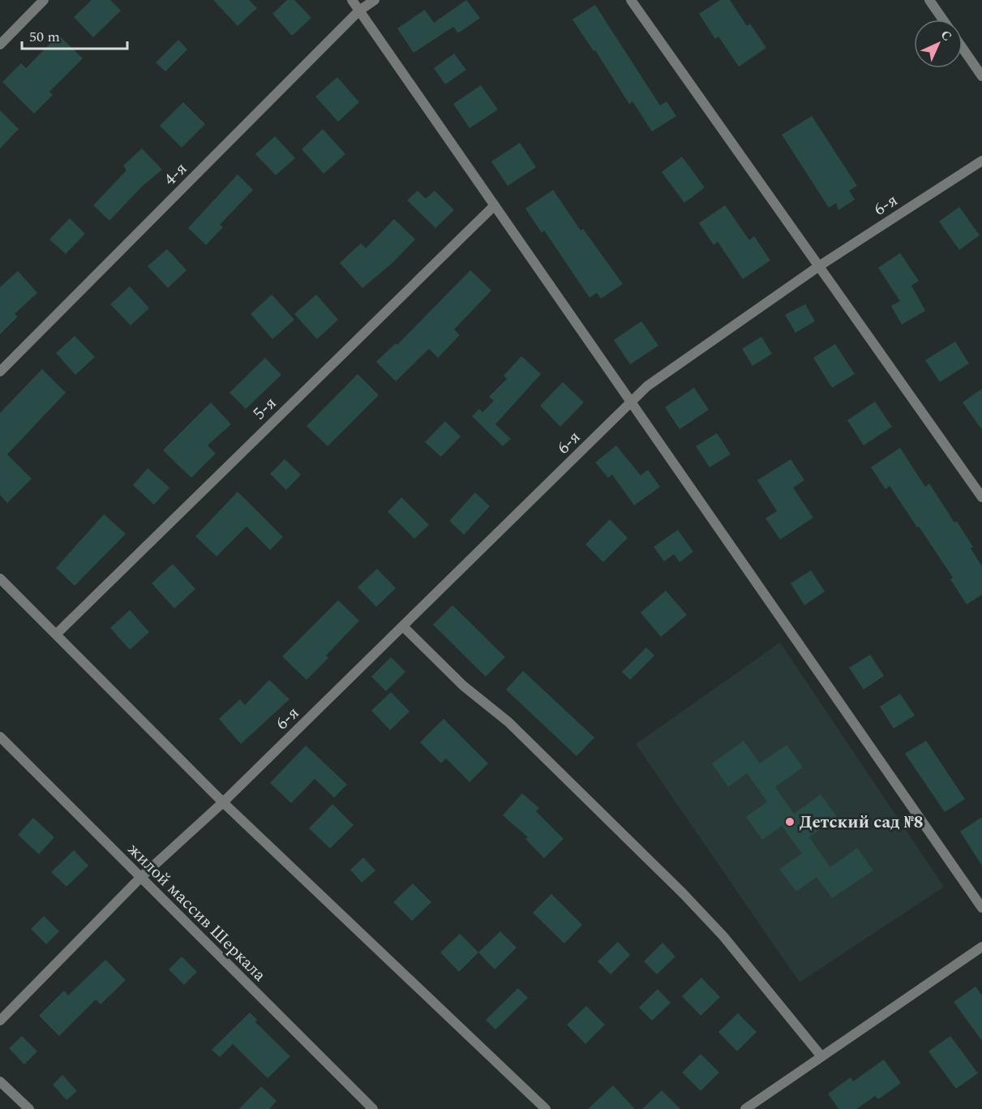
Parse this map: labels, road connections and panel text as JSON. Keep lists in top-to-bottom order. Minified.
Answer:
{"streets":{"street":["4-я","6-я","5-я","жилой массив Шеркала"]},"crossings":[["6-я","жилой массив Шеркала"]],"places":["Детский сад №8"],"scale_bar":"50 m","north":"top right"}
